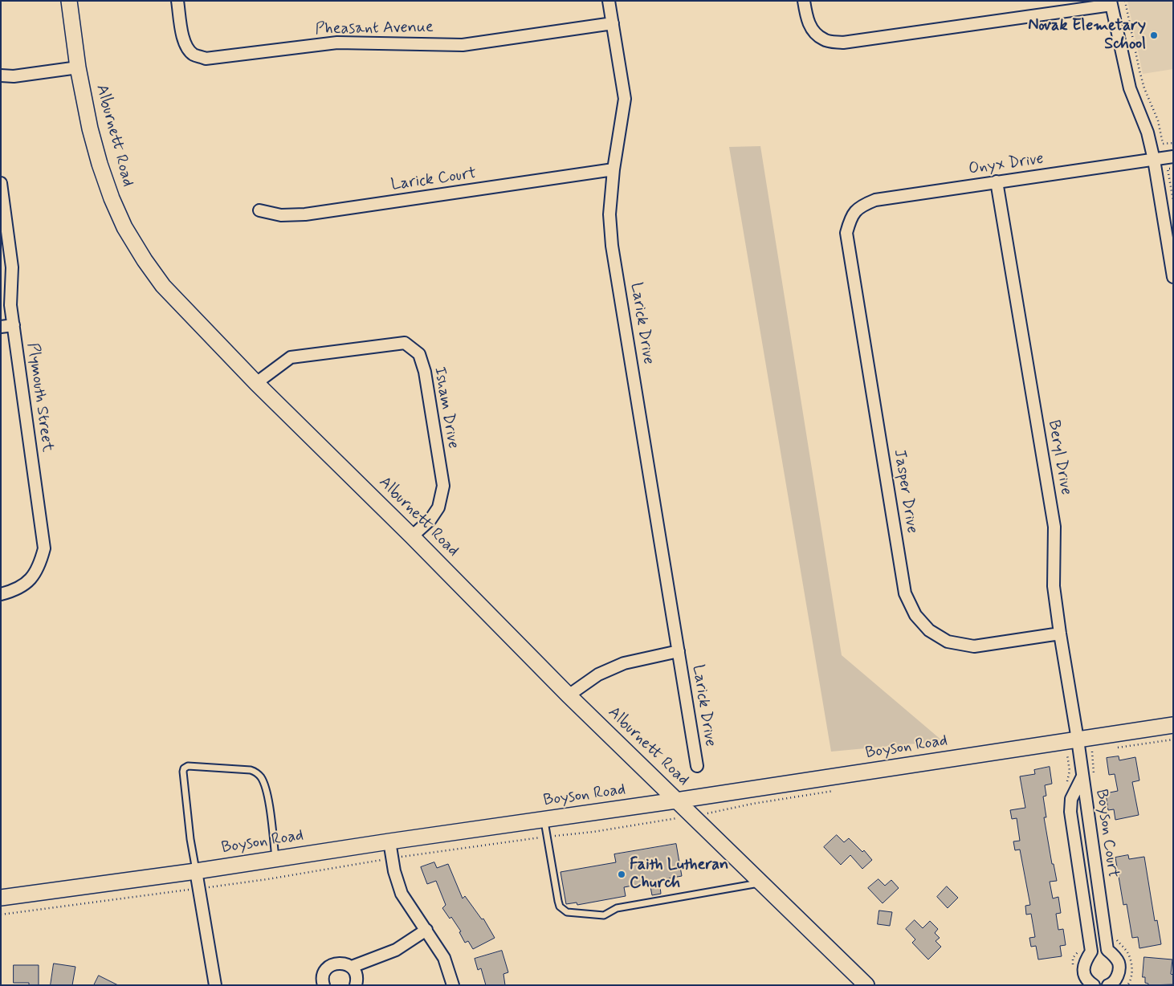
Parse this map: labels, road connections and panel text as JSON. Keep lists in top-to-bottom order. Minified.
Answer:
{"streets":{"street":["Pheasant Avenue","Alburnett Road","Onyx Drive","Larick Court","Larick Drive","Plymouth Street","Isham Drive","Beryl Drive","Jasper Drive","Boyson Road","Boyson Court"]},"crossings":[["Pheasant Avenue","Larick Drive"],["Alburnett Road","Larick Drive"],["Alburnett Road","Isham Drive"],["Alburnett Road","Boyson Road"],["Onyx Drive","Beryl Drive"],["Onyx Drive","Jasper Drive"],["Larick Court","Larick Drive"],["Beryl Drive","Jasper Drive"],["Beryl Drive","Boyson Road"],["Beryl Drive","Boyson Court"]],"places":["Novak Elemetary School","Faith Lutheran Church"]}
